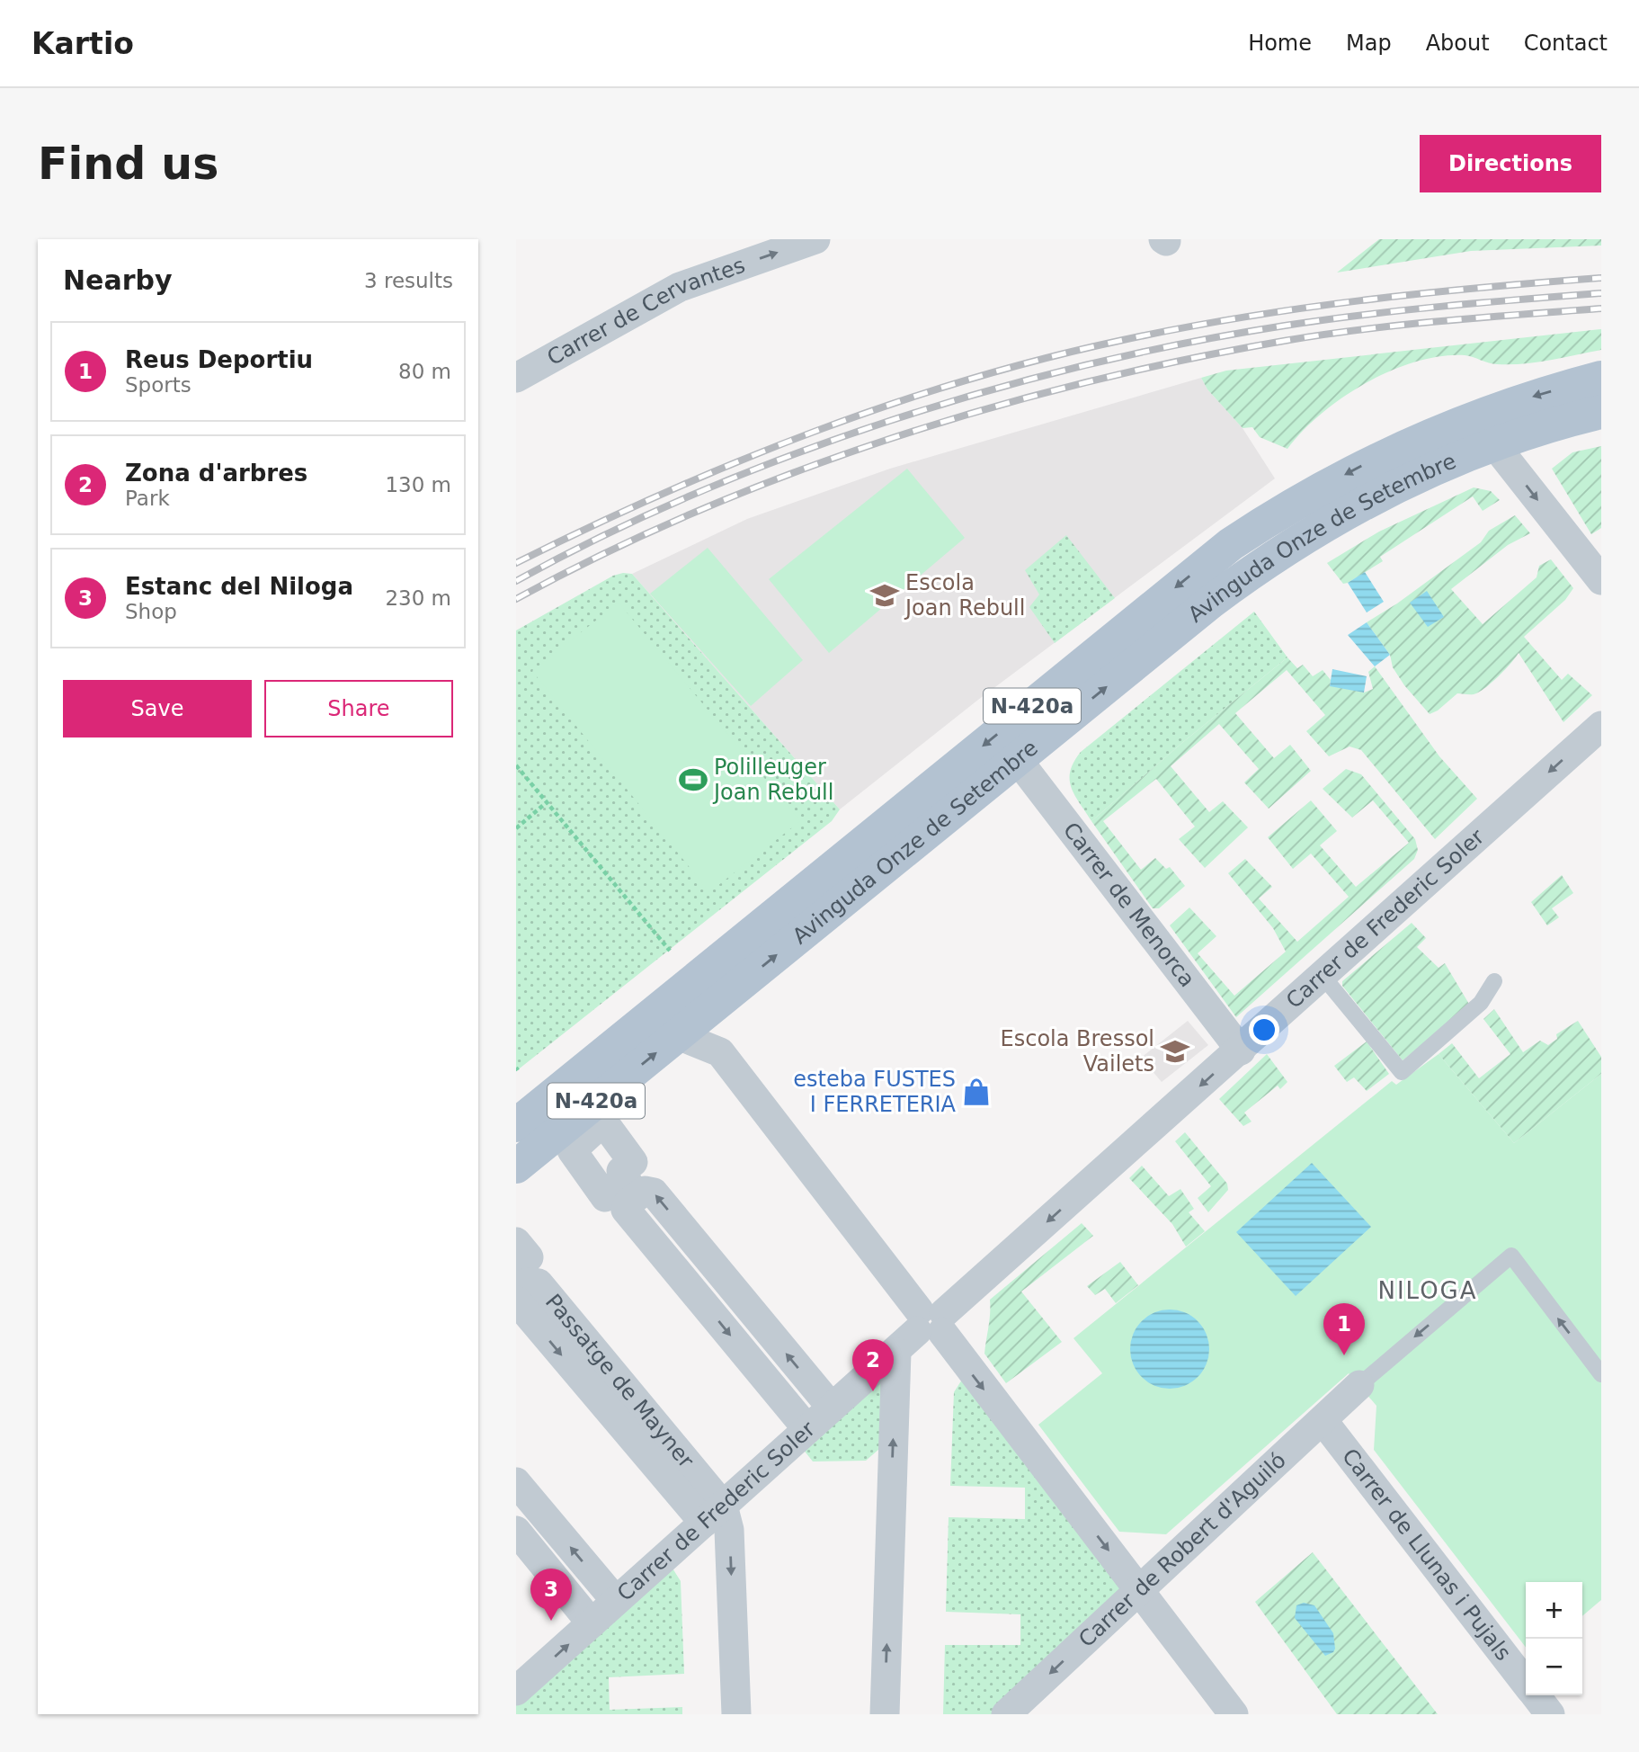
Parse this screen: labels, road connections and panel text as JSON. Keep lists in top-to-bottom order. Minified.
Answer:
{"streets":{"main road":["Avinguda Onze de Setembre","N-420a"],"street":["Carrer de Cervantes","Carrer de Menorca","Carrer de Frederic Soler","Passatge de Mayner","Carrer de Robert d'Aguiló","Carrer de Llunas i Pujals"]},"crossings":[["Avinguda Onze de Setembre","Carrer de Menorca"],["Carrer de Menorca","Carrer de Frederic Soler"],["Carrer de Frederic Soler","Passatge de Mayner"],["Carrer de Robert d'Aguiló","Carrer de Llunas i Pujals"]],"one_way":["Carrer de Cervantes","Carrer de Robert d'Aguiló"],"districts":["NILOGA"],"places":{"school or university":["Escola Joan Rebull","Escola Bressol Vailets"],"sports":["Polilleuger Joan Rebull"],"shop":["esteba FUSTES I FERRETERIA"]},"page":{"header":"Kartio","nav":["Home","Map","About","Contact"],"buttons":["Directions",["Save","Share"]],"title":"Find us","heading":["Nearby","3 results"],"list":[{"mark":"1","name":"Reus Deportiu","note":"Sports","value":"80 m"},{"mark":"2","name":"Zona d'arbres","note":"Park","value":"130 m"},{"mark":"3","name":"Estanc del Niloga","note":"Shop","value":"230 m"}],"pins":["1","2","3"],"map_buttons":["+","−"]}}
